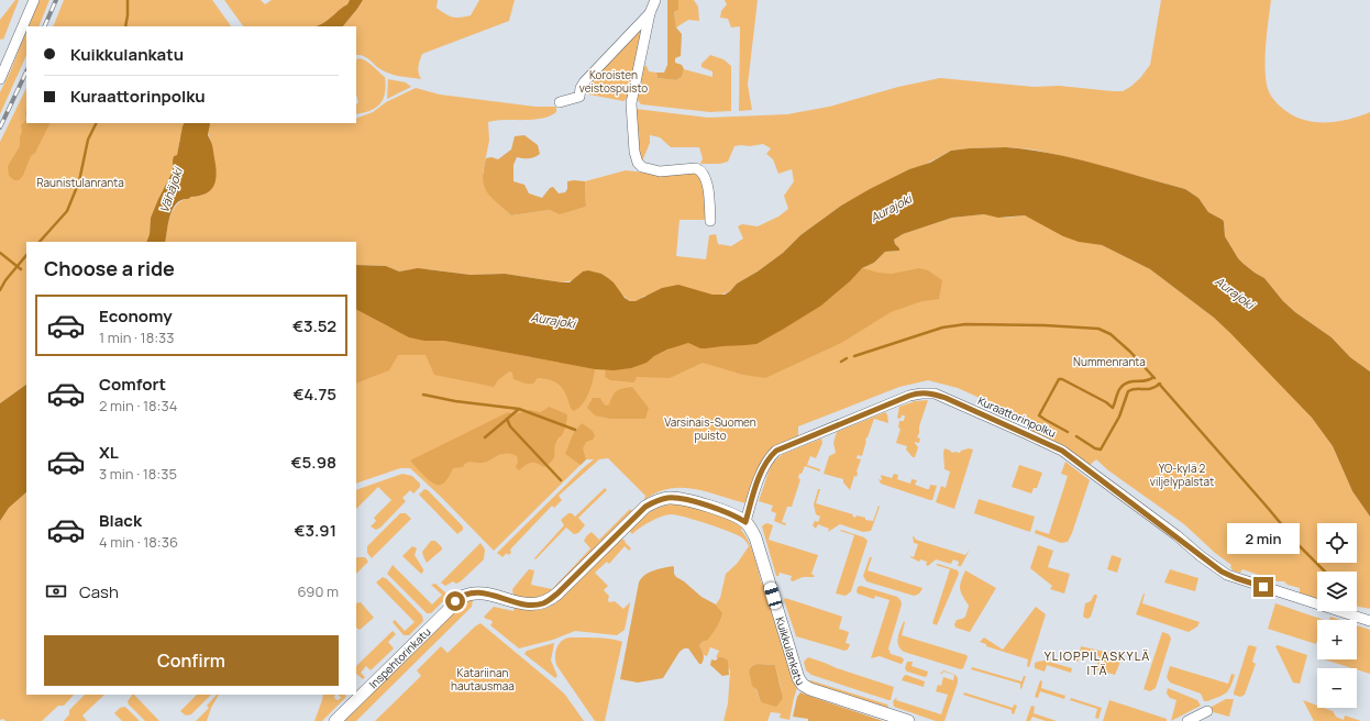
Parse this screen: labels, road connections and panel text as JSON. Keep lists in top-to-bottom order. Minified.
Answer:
{"streets":{"street":["Kuraattorinpolku","Kuikkulankatu","Inspehtorinkatu"]},"crossings":[["Kuraattorinpolku","Kuikkulankatu"],["Kuraattorinpolku","Inspehtorinkatu"],["Kuikkulankatu","Inspehtorinkatu"]],"districts":["YLIOPPILASKYLÄ ITÄ"],"water":["Vähäjoki","Aurajoki"],"parks":["Koroisten veistospuisto","Raunistulanranta","Nummenranta","Varsinais-Suomen puisto","YO-kylä 2 viljelypalstat","Katariinan hautausmaa"],"page":{"banner":["Kuikkulankatu","Kuraattorinpolku"],"heading":"Choose a ride","list":[{"name":"Economy","note":"1 min · 18:33","value":"€3.52"},{"name":"Comfort","note":"2 min · 18:34","value":"€4.75"},{"name":"XL","note":"3 min · 18:35","value":"€5.98"},{"name":"Black","note":"4 min · 18:36","value":"€3.91"}],"map_buttons":["+","−"],"bubble":"2 min","pay":["Cash","690 m"],"buttons":"Confirm"}}
